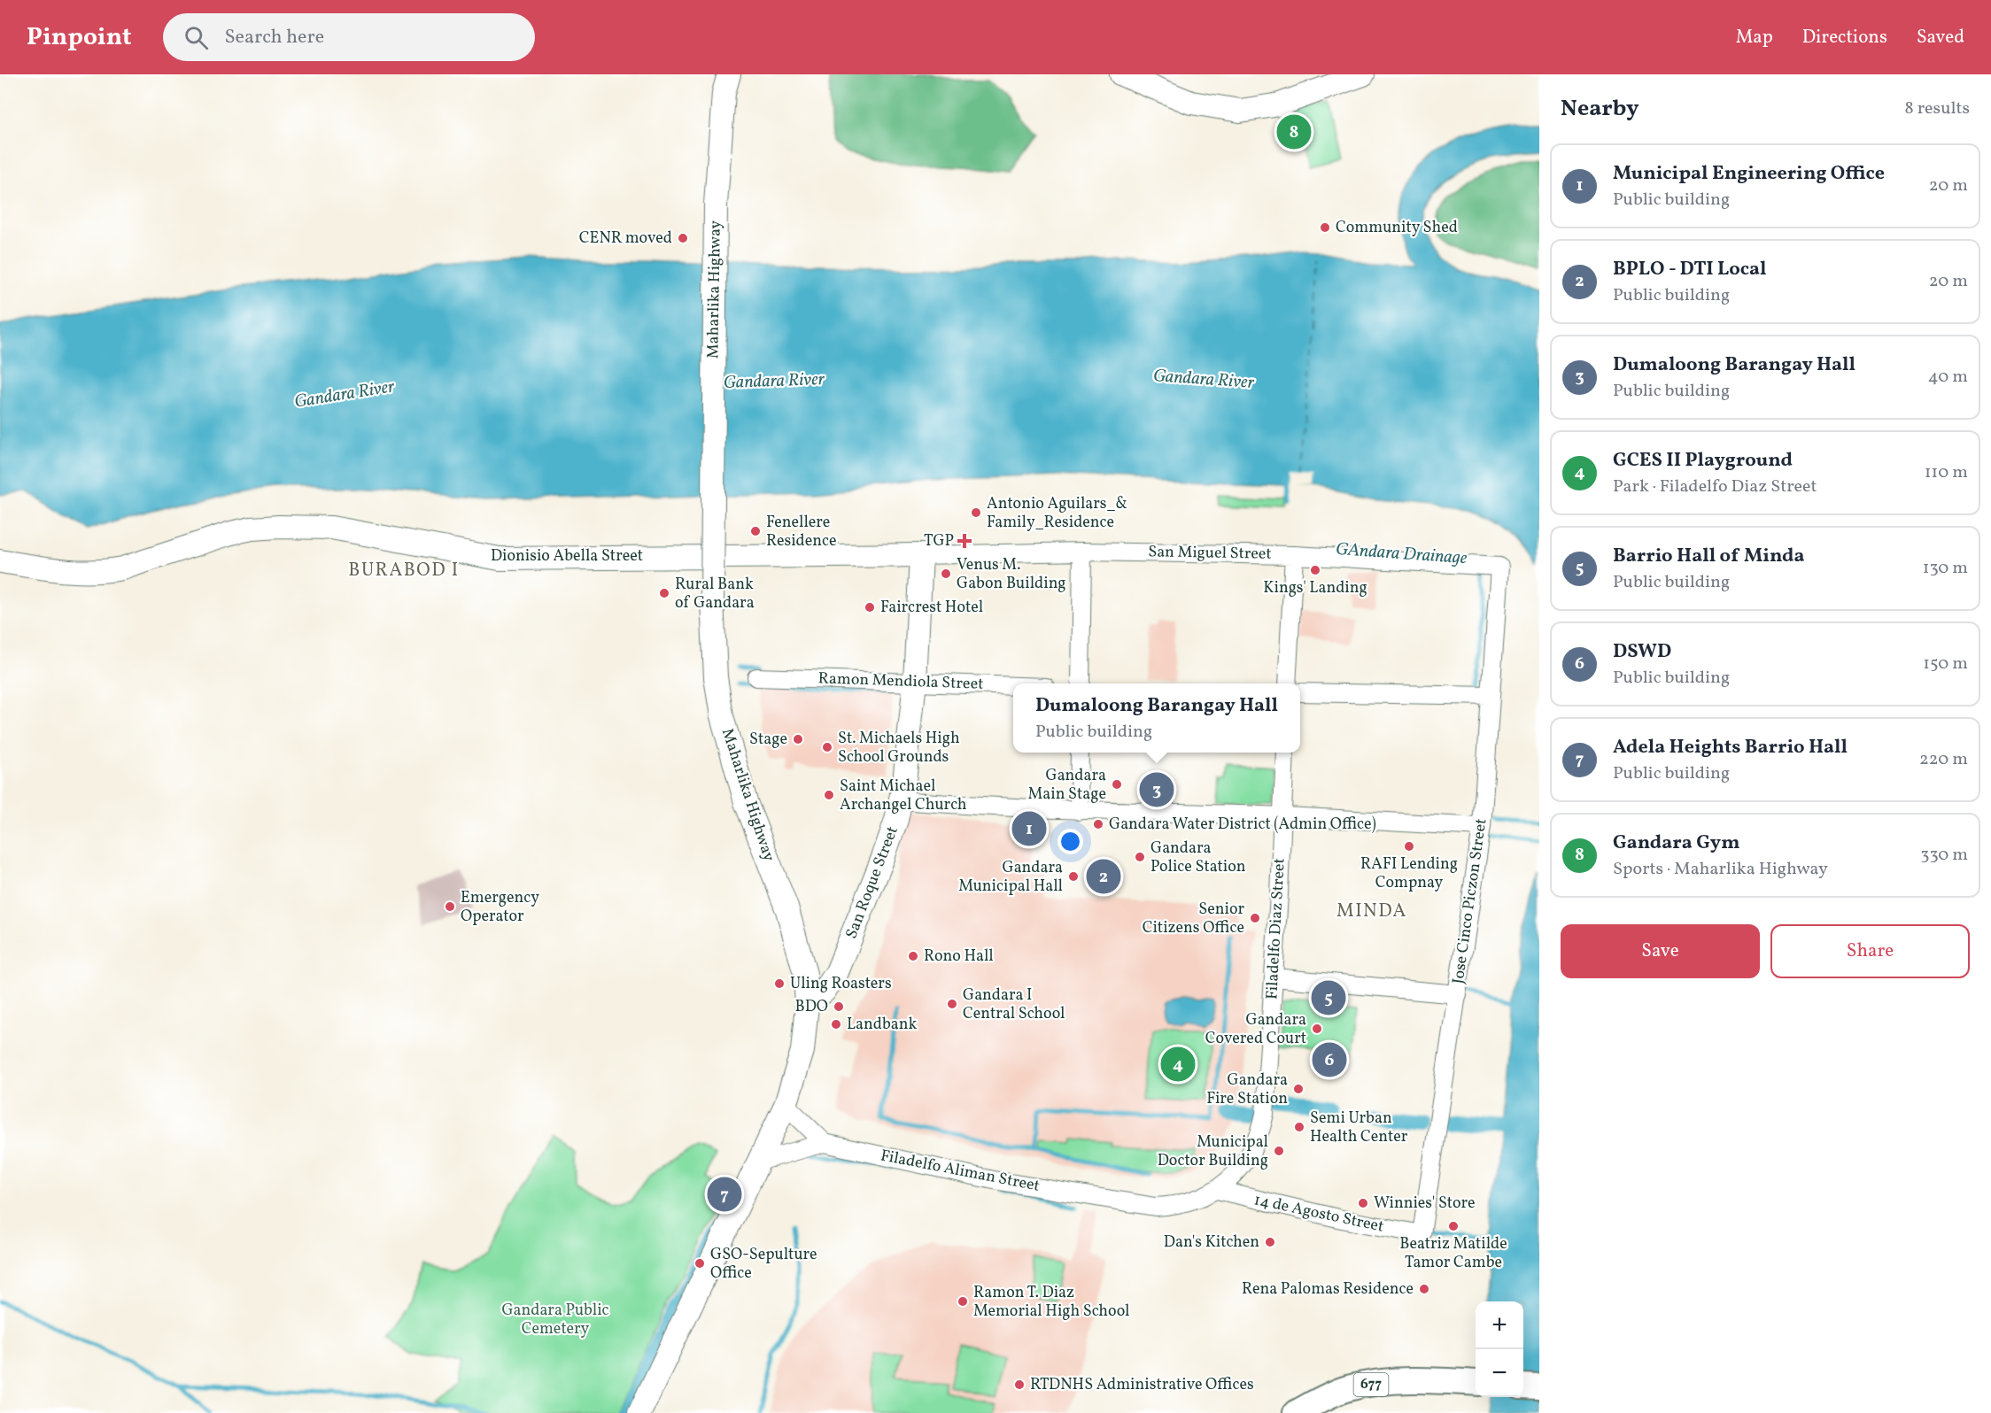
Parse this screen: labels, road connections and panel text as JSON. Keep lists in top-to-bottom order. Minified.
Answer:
{"streets":{"highway":["677"],"main road":["Maharlika Highway","Dionisio Abella Street","San Roque Street"],"street":["San Miguel Street","Ramon Mendiola Street","Jose Cinco Piczon Street","Filadelfo Diaz Street","Filadelfo Aliman Street","14 de Agosto Street"]},"crossings":[["Maharlika Highway","San Roque Street"],["Maharlika Highway","Filadelfo Aliman Street"],["San Miguel Street","Dionisio Abella Street"],["San Miguel Street","San Roque Street"],["San Miguel Street","Jose Cinco Piczon Street"],["Dionisio Abella Street","San Roque Street"],["Ramon Mendiola Street","San Roque Street"],["Jose Cinco Piczon Street","14 de Agosto Street"],["Filadelfo Diaz Street","Filadelfo Aliman Street"],["Filadelfo Diaz Street","14 de Agosto Street"]],"districts":["BURABOD I","MINDA"],"water":["Gandara River","GAndara Drainage"],"parks":["Gandara Public Cemetery"],"places":{"other":["Community Shed","CENR moved","Antonio Aguilars_& Family_Residence","Fenellere Residence","Kings' Landing","Venus M. Gabon Building","Rural Bank of Gandara","Faircrest Hotel","Stage","St. Michaels High School Grounds","Gandara Main Stage","Saint Michael Archangel Church","Gandara Water District (Admin Office)","RAFI Lending Compnay","Gandara Police Station","Gandara Municipal Hall","Emergency Operator","Senior Citizens Office","Rono Hall","Uling Roasters","Gandara I Central School","BDO","Landbank","Gandara Covered Court","Gandara Fire Station","Semi Urban Health Center","Municipal Doctor Building","Winnies' Store","Beatriz Matilde Tamor Cambe","Dan's Kitchen","GSO-Sepulture Office","Rena Palomas Residence","Ramon T. Diaz Memorial High School","RTDNHS Administrative Offices"],"health":["TGP"]},"page":{"header":"Pinpoint","search":"Search here","nav":["Map","Directions","Saved"],"heading":["Nearby","8 results"],"pins":["8","3","1","2","5","6","4","7"],"list":[{"mark":"1","name":"Municipal Engineering Office","note":"Public building","value":"20 m"},{"mark":"2","name":"BPLO - DTI Local","note":"Public building","value":"20 m"},{"mark":"3","name":"Dumaloong Barangay Hall","note":"Public building","value":"40 m"},{"mark":"4","name":"GCES II Playground","note":"Park · Filadelfo Diaz Street","value":"110 m"},{"mark":"5","name":"Barrio Hall of Minda","note":"Public building","value":"130 m"},{"mark":"6","name":"DSWD","note":"Public building","value":"150 m"},{"mark":"7","name":"Adela Heights Barrio Hall","note":"Public building","value":"220 m"},{"mark":"8","name":"Gandara Gym","note":"Sports · Maharlika Highway","value":"330 m"}],"popup":["Dumaloong Barangay Hall","Public building"],"buttons":["Save","Share"],"map_buttons":["+","−"]}}
